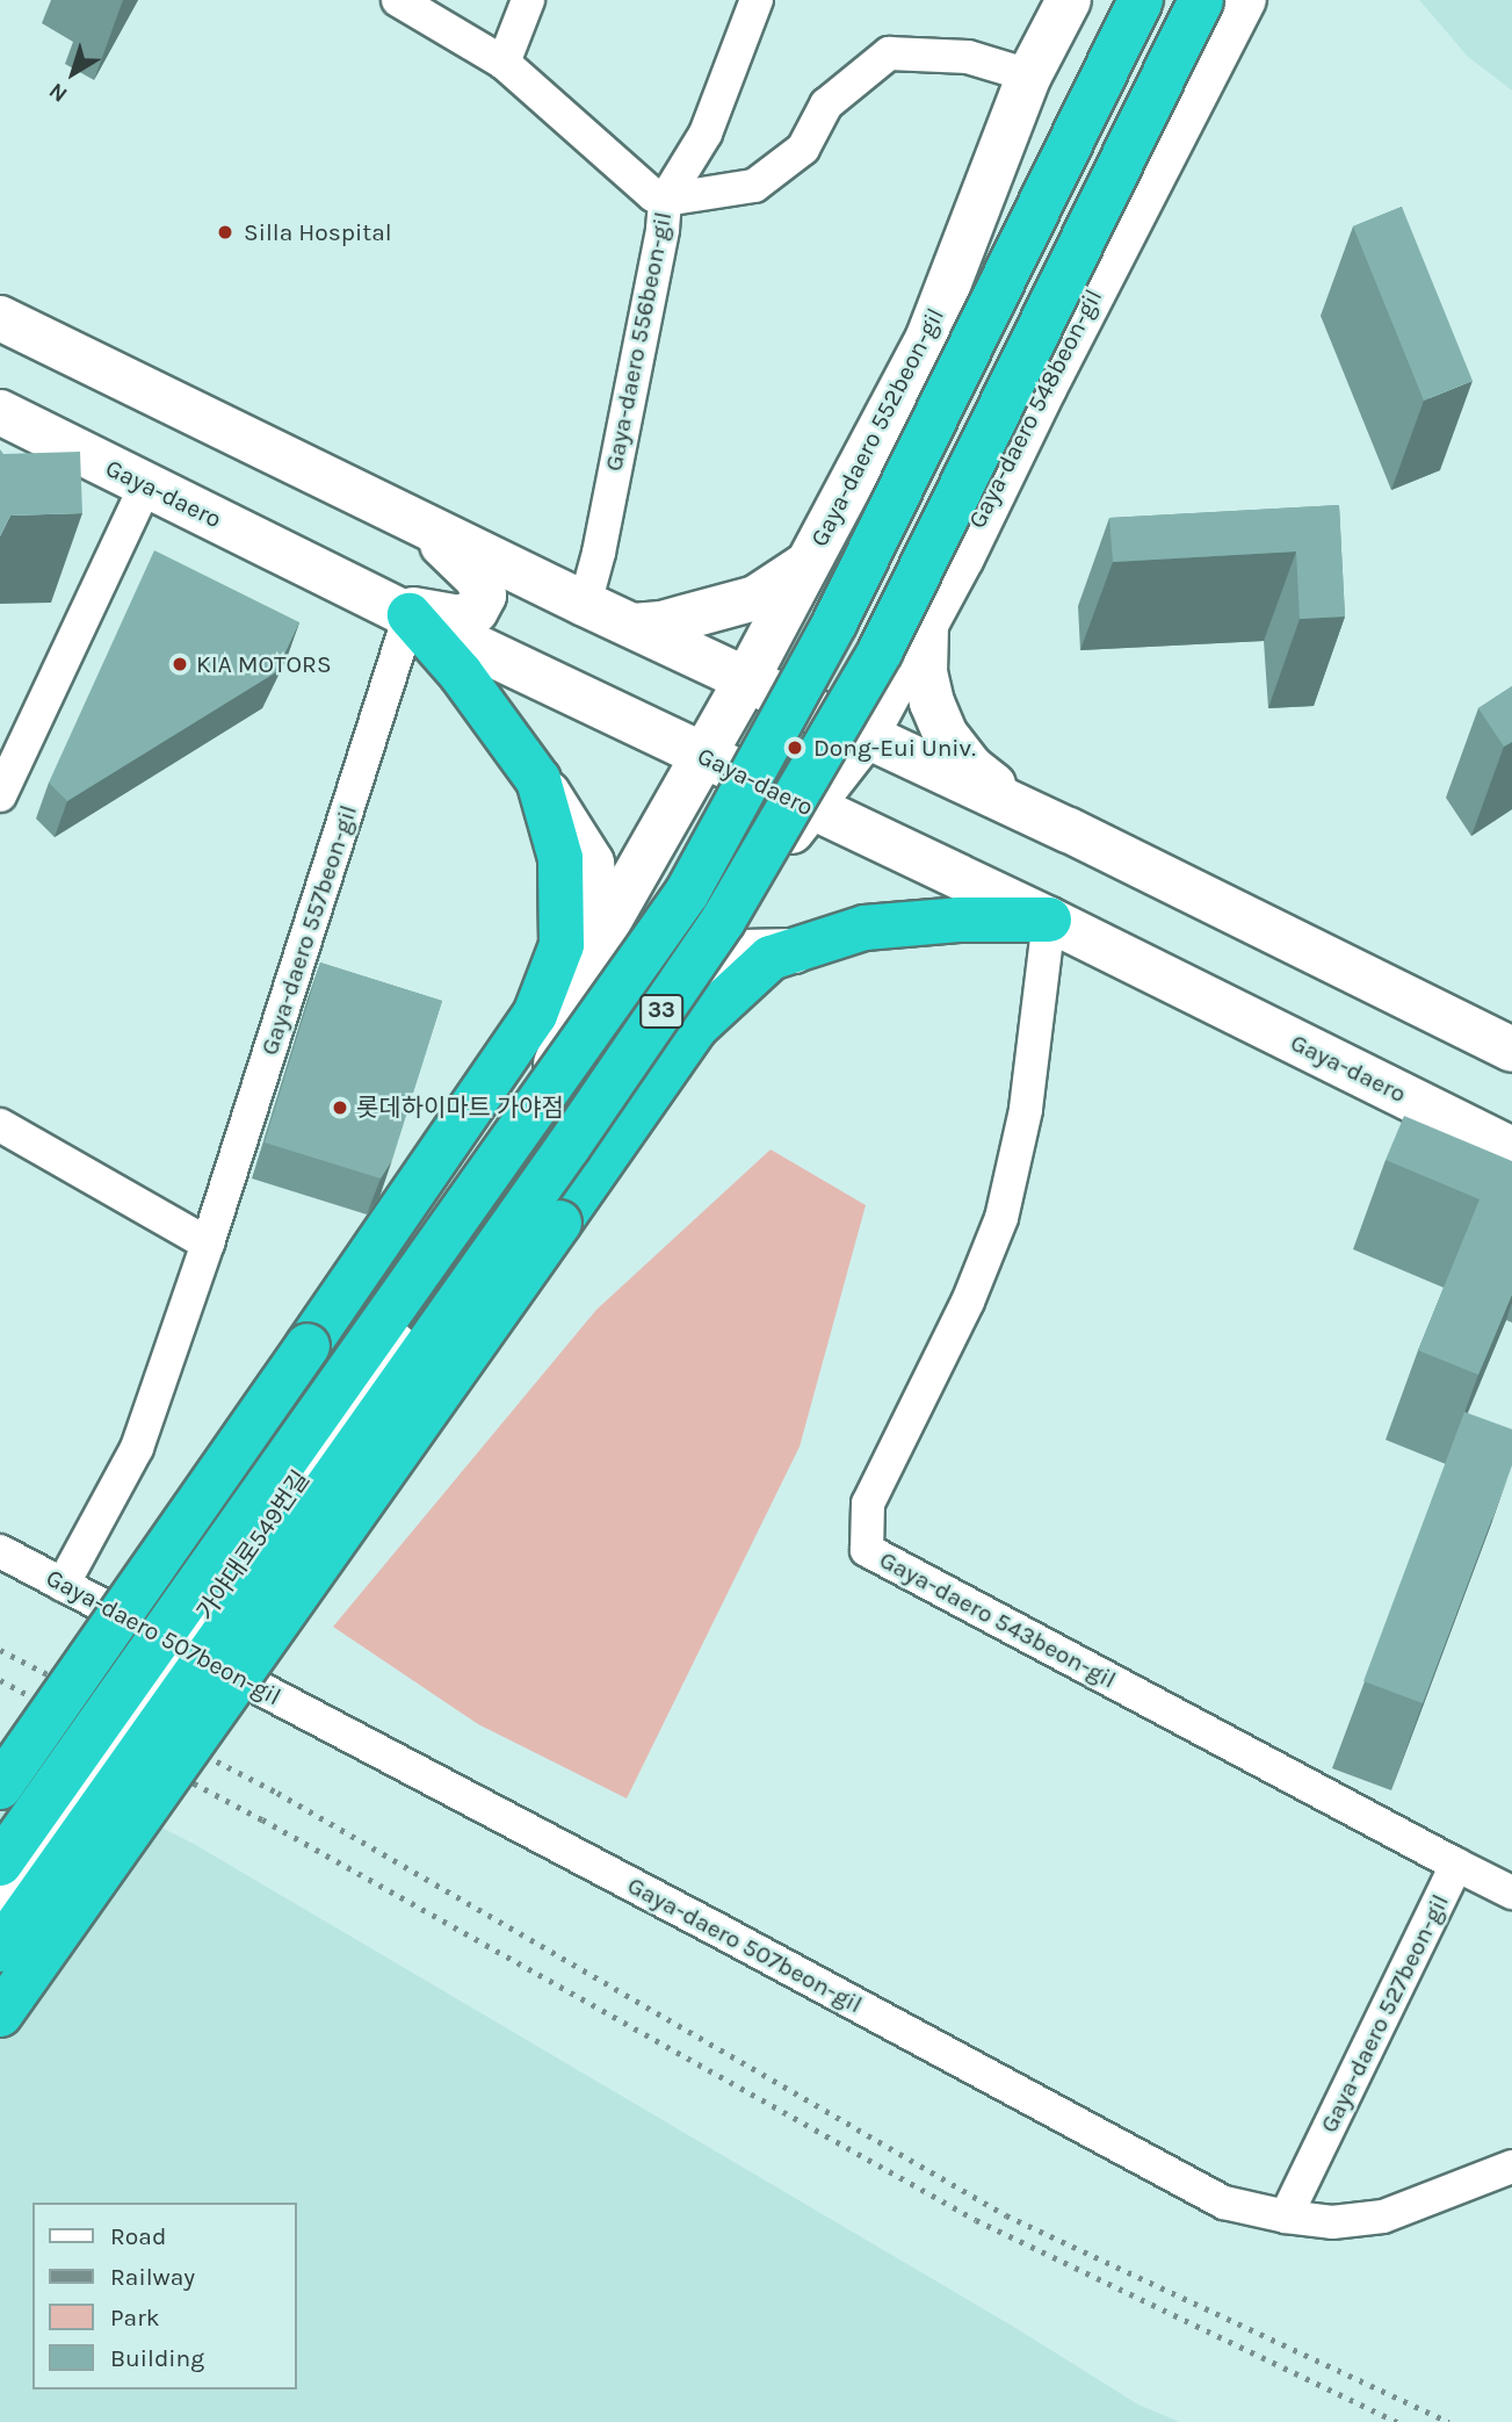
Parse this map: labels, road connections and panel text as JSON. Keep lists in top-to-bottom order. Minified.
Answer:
{"streets":{"highway":["33"],"street":["Gaya-daero 556beon-gil","Gaya-daero 548beon-gil","Gaya-daero 552beon-gil","Gaya-daero","Gaya-daero 557beon-gil","가야대로549번길","Gaya-daero 543beon-gil","Gaya-daero 507beon-gil","Gaya-daero 527beon-gil"]},"crossings":[["Gaya-daero 548beon-gil","Gaya-daero"],["Gaya-daero 552beon-gil","Gaya-daero"],["Gaya-daero","Gaya-daero 557beon-gil"],["Gaya-daero","Gaya-daero 543beon-gil"],["Gaya-daero 557beon-gil","Gaya-daero 507beon-gil"],["Gaya-daero 543beon-gil","Gaya-daero 527beon-gil"],["Gaya-daero 507beon-gil","Gaya-daero 527beon-gil"]],"places":["Silla Hospital","KIA MOTORS","Dong-Eui Univ.","롯데하이마트 가야점"],"legend":["Road","Railway","Park","Building"],"north":"bottom left"}
